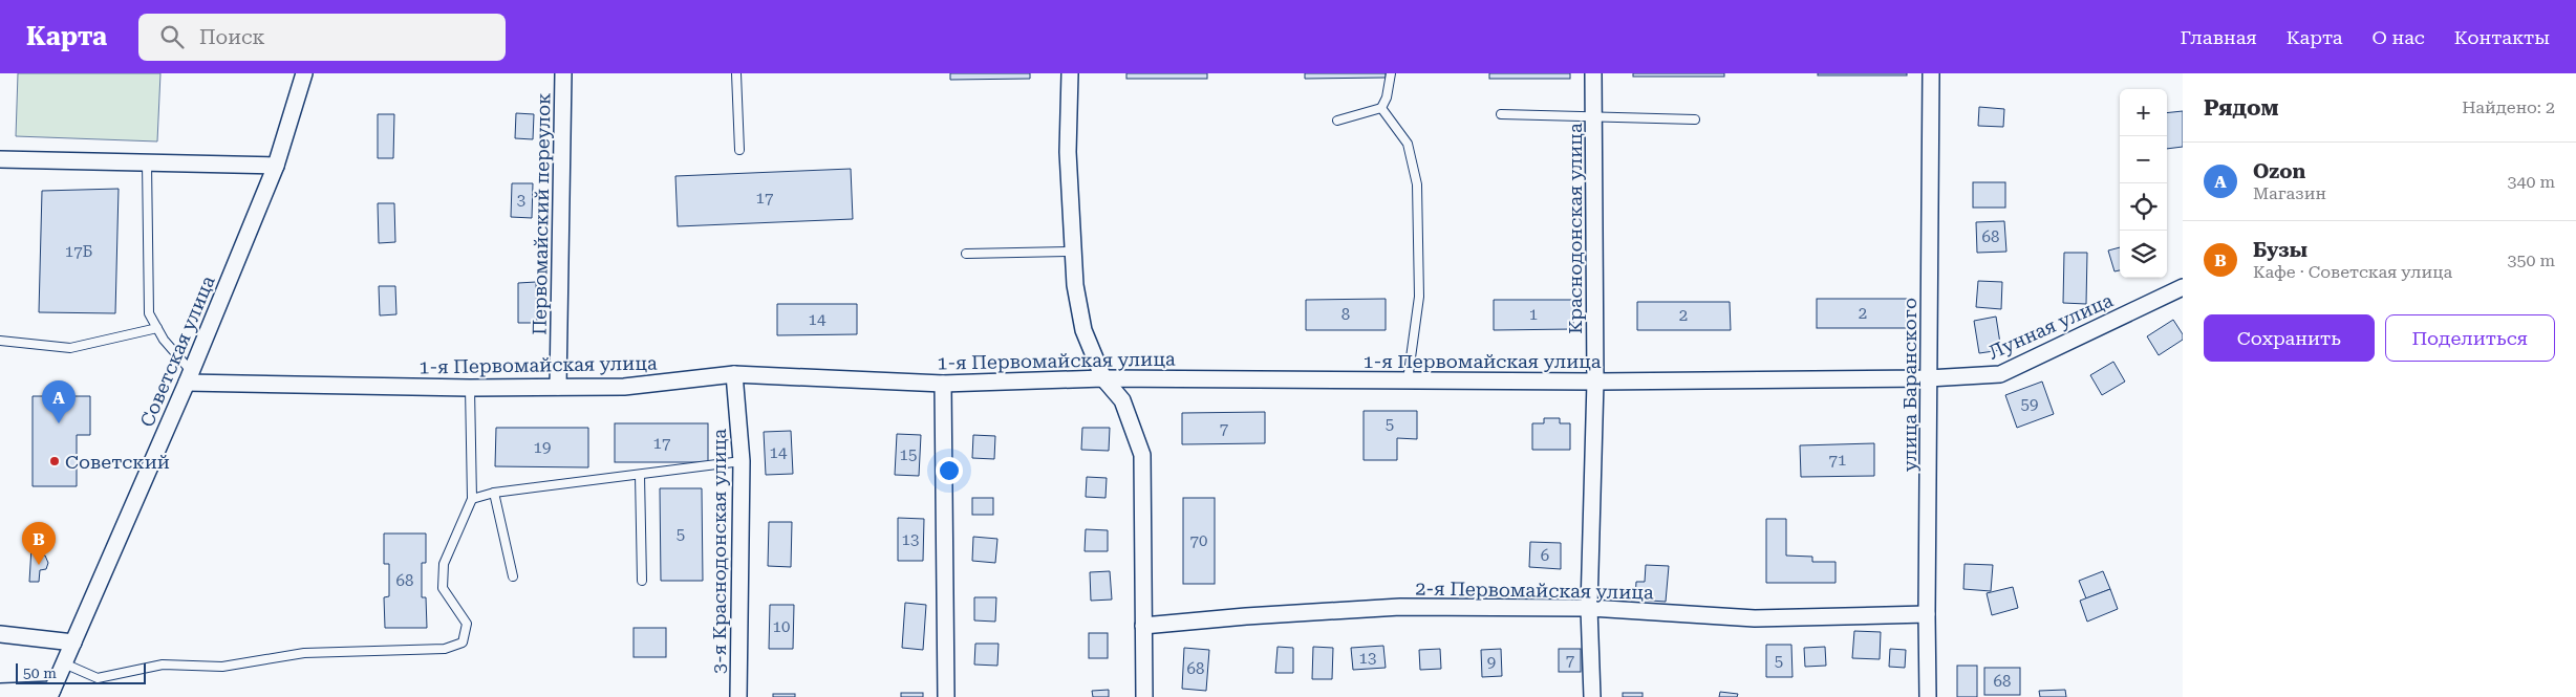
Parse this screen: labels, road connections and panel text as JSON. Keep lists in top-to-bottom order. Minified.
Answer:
{"streets":{"street":["Первомайский переулок","Краснодонская улица","Лунная улица","Советская улица","1-я Первомайская улица","улица Баранского","3-я Краснодонская улица","2-я Первомайская улица"]},"crossings":[["Первомайский переулок","1-я Первомайская улица"],["Краснодонская улица","1-я Первомайская улица"],["Краснодонская улица","2-я Первомайская улица"],["Лунная улица","1-я Первомайская улица"],["Лунная улица","улица Баранского"],["Советская улица","1-я Первомайская улица"],["1-я Первомайская улица","улица Баранского"],["1-я Первомайская улица","3-я Краснодонская улица"],["улица Баранского","2-я Первомайская улица"]],"places":["Советский"],"house_numbers":["17","3","68","17Б","2","8","1","2","14","59","5","7","17","19","14","15","71","5","13","70","6","68","10","13","7","5","9","68","68"],"scale_bar":"50 m","page":{"header":"Карта","search":"Поиск","nav":["Главная","Карта","О нас","Контакты"],"heading":["Рядом","Найдено: 2"],"map_buttons":["+","−"],"list":[{"mark":"A","name":"Ozon","note":"Магазин","value":"340 m"},{"mark":"B","name":"Бузы","note":"Кафе · Советская улица","value":"350 m"}],"buttons":["Сохранить","Поделиться"],"pins":["A","B"],"scale":"50 m"}}
